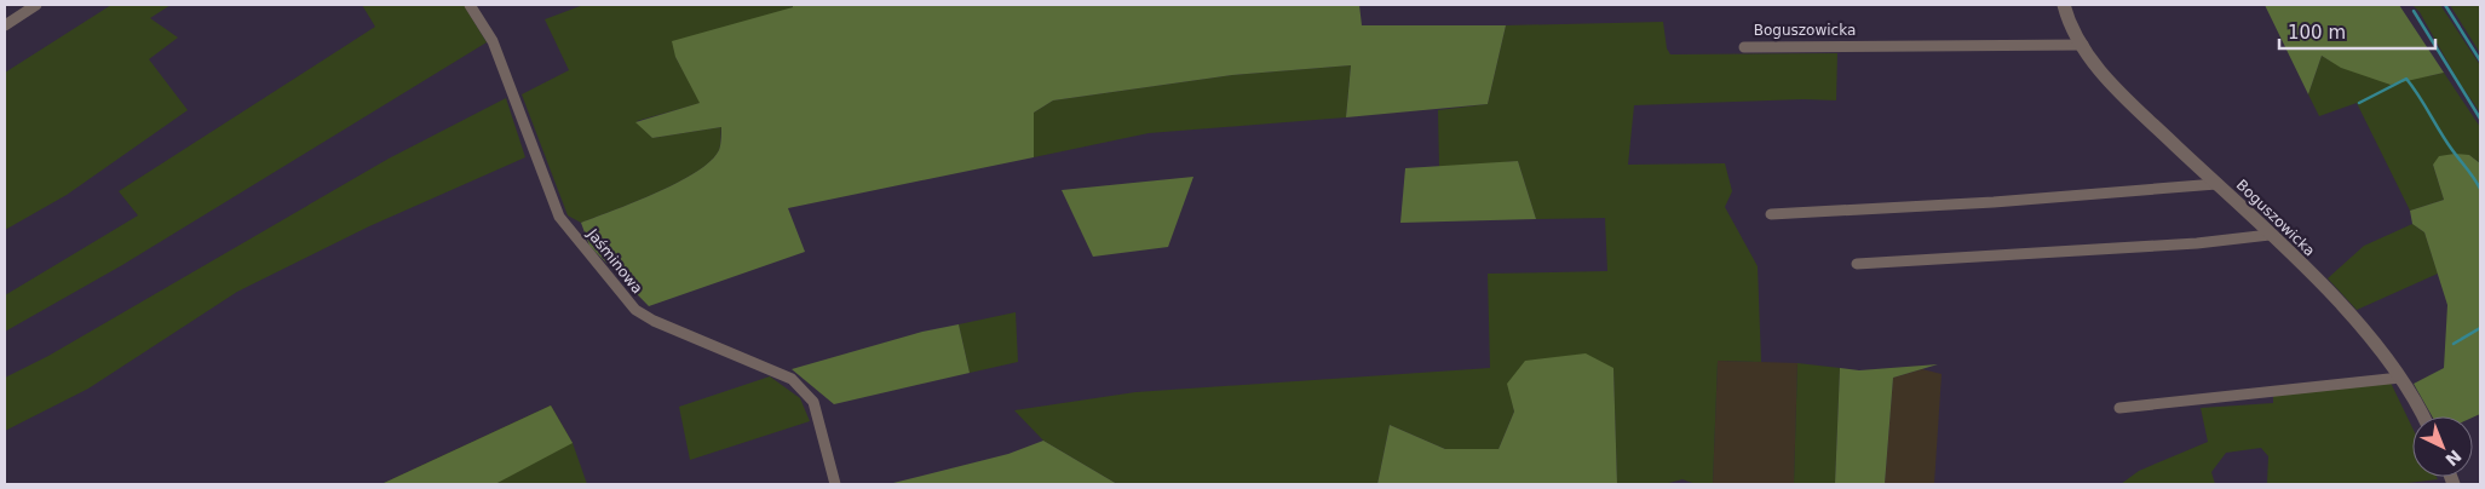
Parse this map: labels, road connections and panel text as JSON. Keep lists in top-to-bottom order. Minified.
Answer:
{"streets":{"street":["Boguszowicka","Jaśminowa"]},"scale_bar":"100 m","north":"bottom right"}
